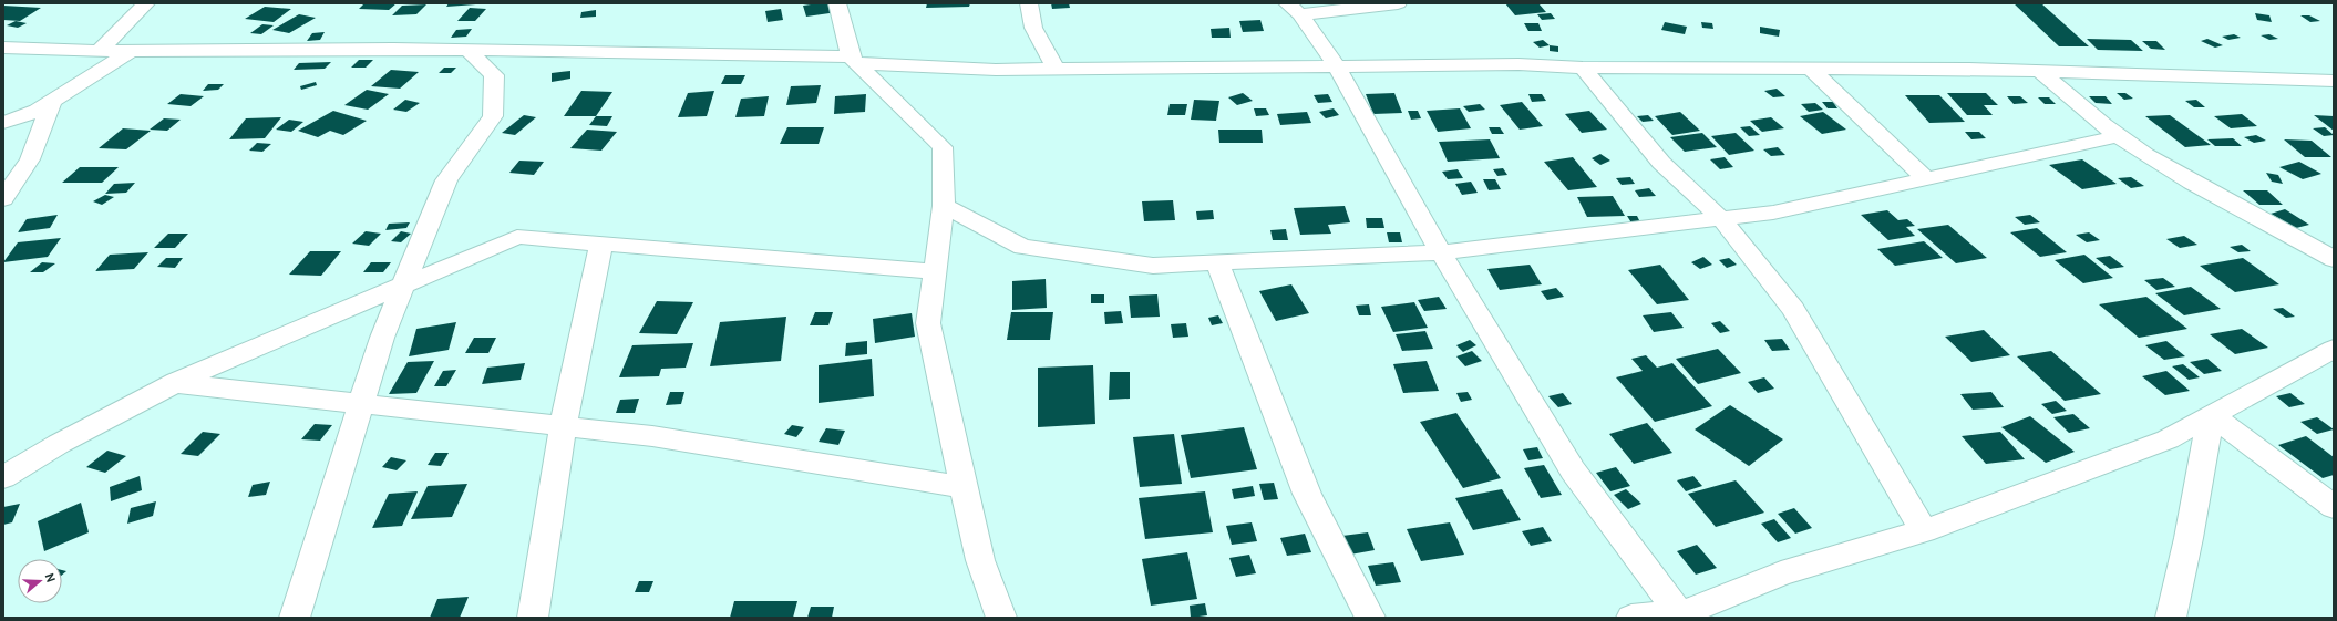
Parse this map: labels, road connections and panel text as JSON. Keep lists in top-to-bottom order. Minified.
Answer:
{"north":"right"}
